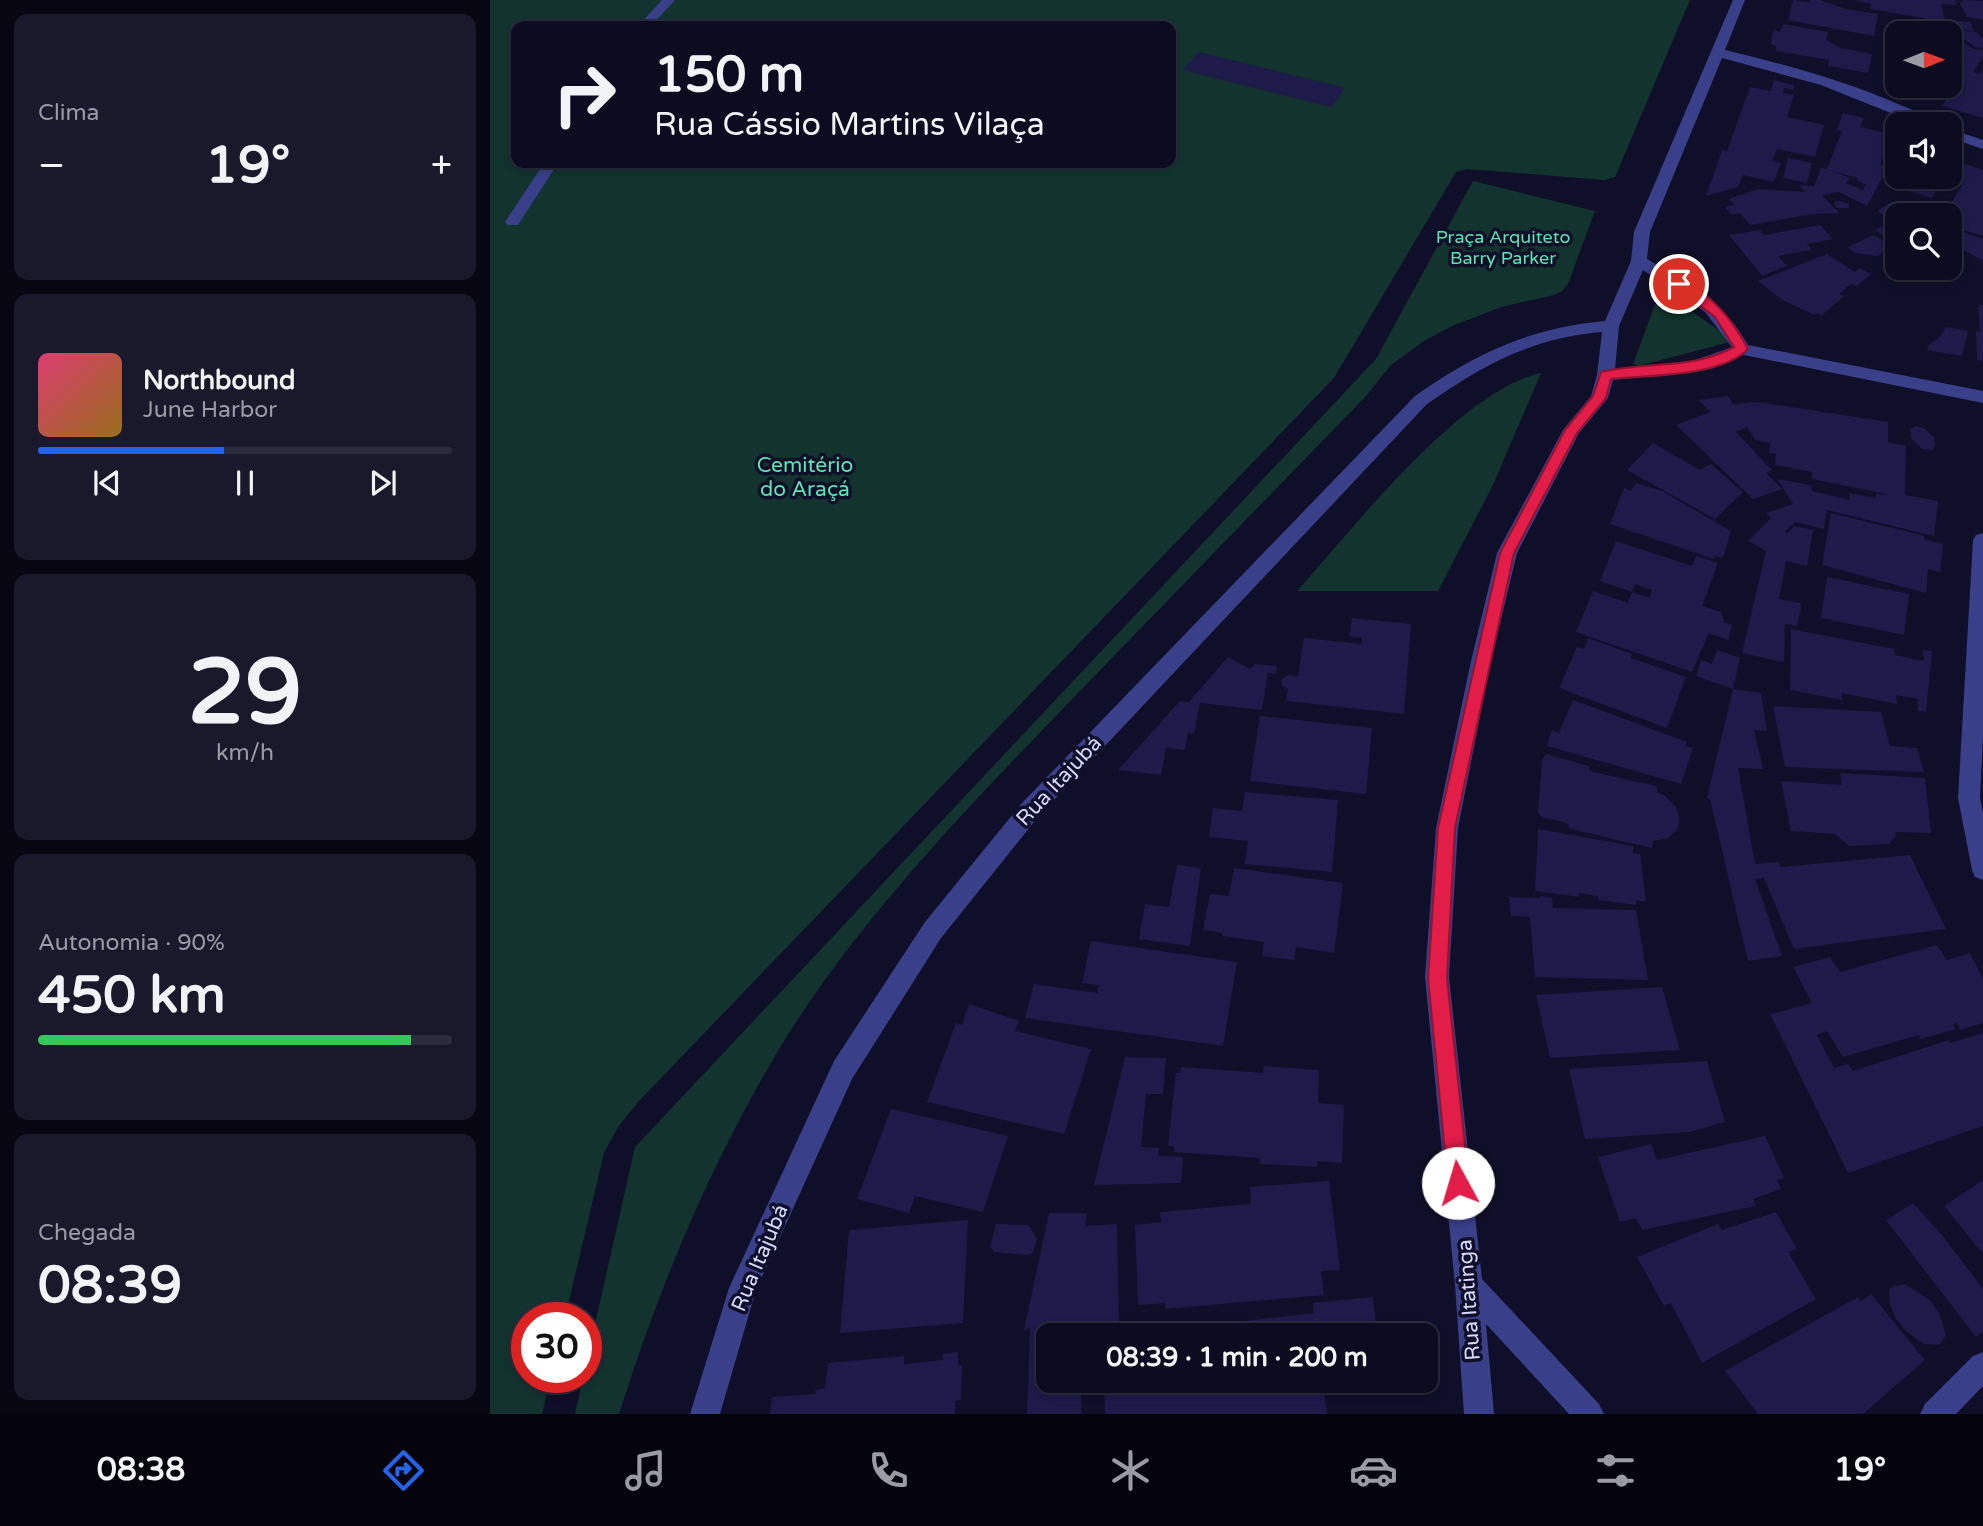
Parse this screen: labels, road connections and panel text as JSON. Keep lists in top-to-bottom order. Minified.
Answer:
{"streets":{"street":["Rua Itajubá","Rua Itatinga"]},"crossings":[["Rua Itajubá","Rua Itatinga"]],"parks":["Praça Arquiteto Barry Parker","Cemitério do Araçá"],"north":"right","page":{"tile":["Clima",["29","km/h"],["Autonomia · 90%","450 km"],["Chegada","08:39"]],"turn":["150 m","Rua Cássio Martins Vilaça"],"heat":["−","19°","+"],"song":["Northbound","June Harbor"],"limit":"30","trip":"08:39 · 1 min · 200 m","tabs":["08:38","19°"]}}
